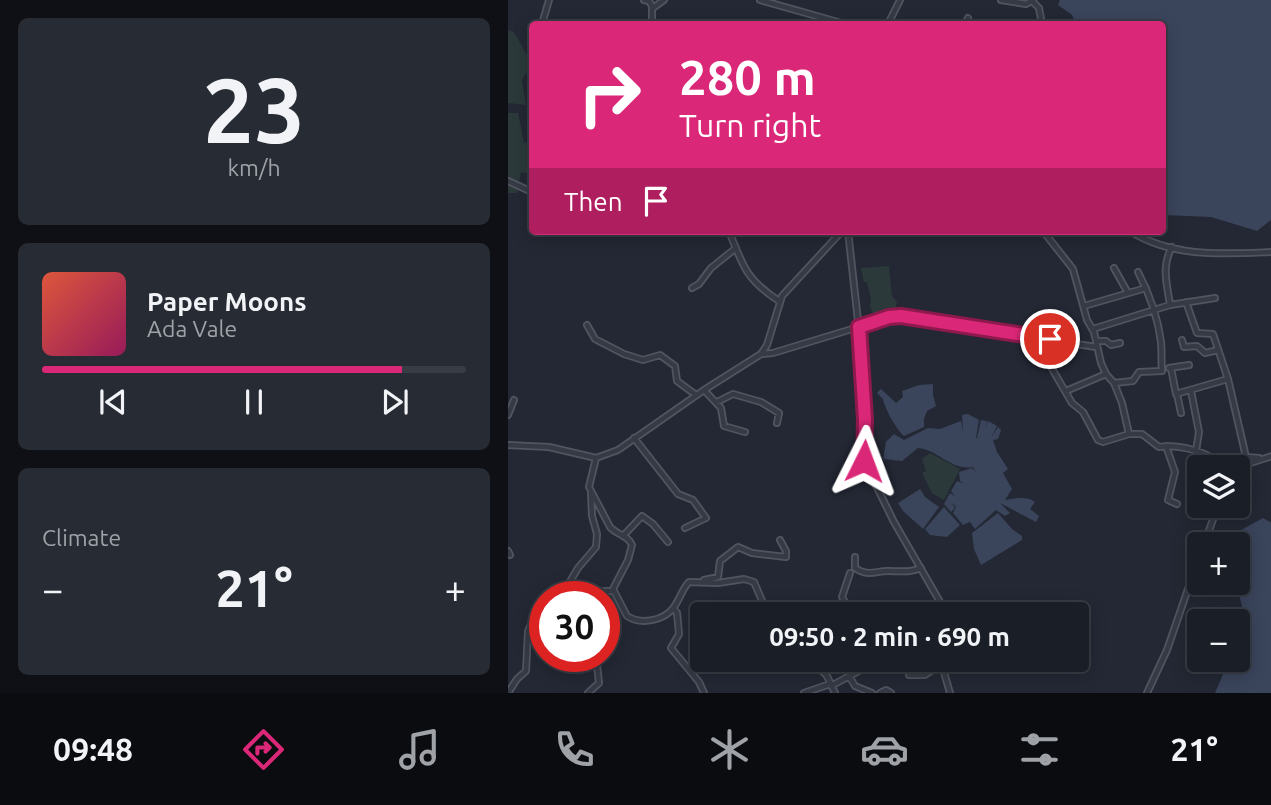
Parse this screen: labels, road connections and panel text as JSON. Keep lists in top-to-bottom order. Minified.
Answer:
{"page":{"tile":[["23","km/h"],"Climate"],"turn":["280 m","Turn right"],"then":"Then","song":["Paper Moons","Ada Vale"],"map_buttons":["+","−"],"heat":["−","21°","+"],"limit":"30","trip":"09:50 · 2 min · 690 m","tabs":["09:48","21°"]}}
